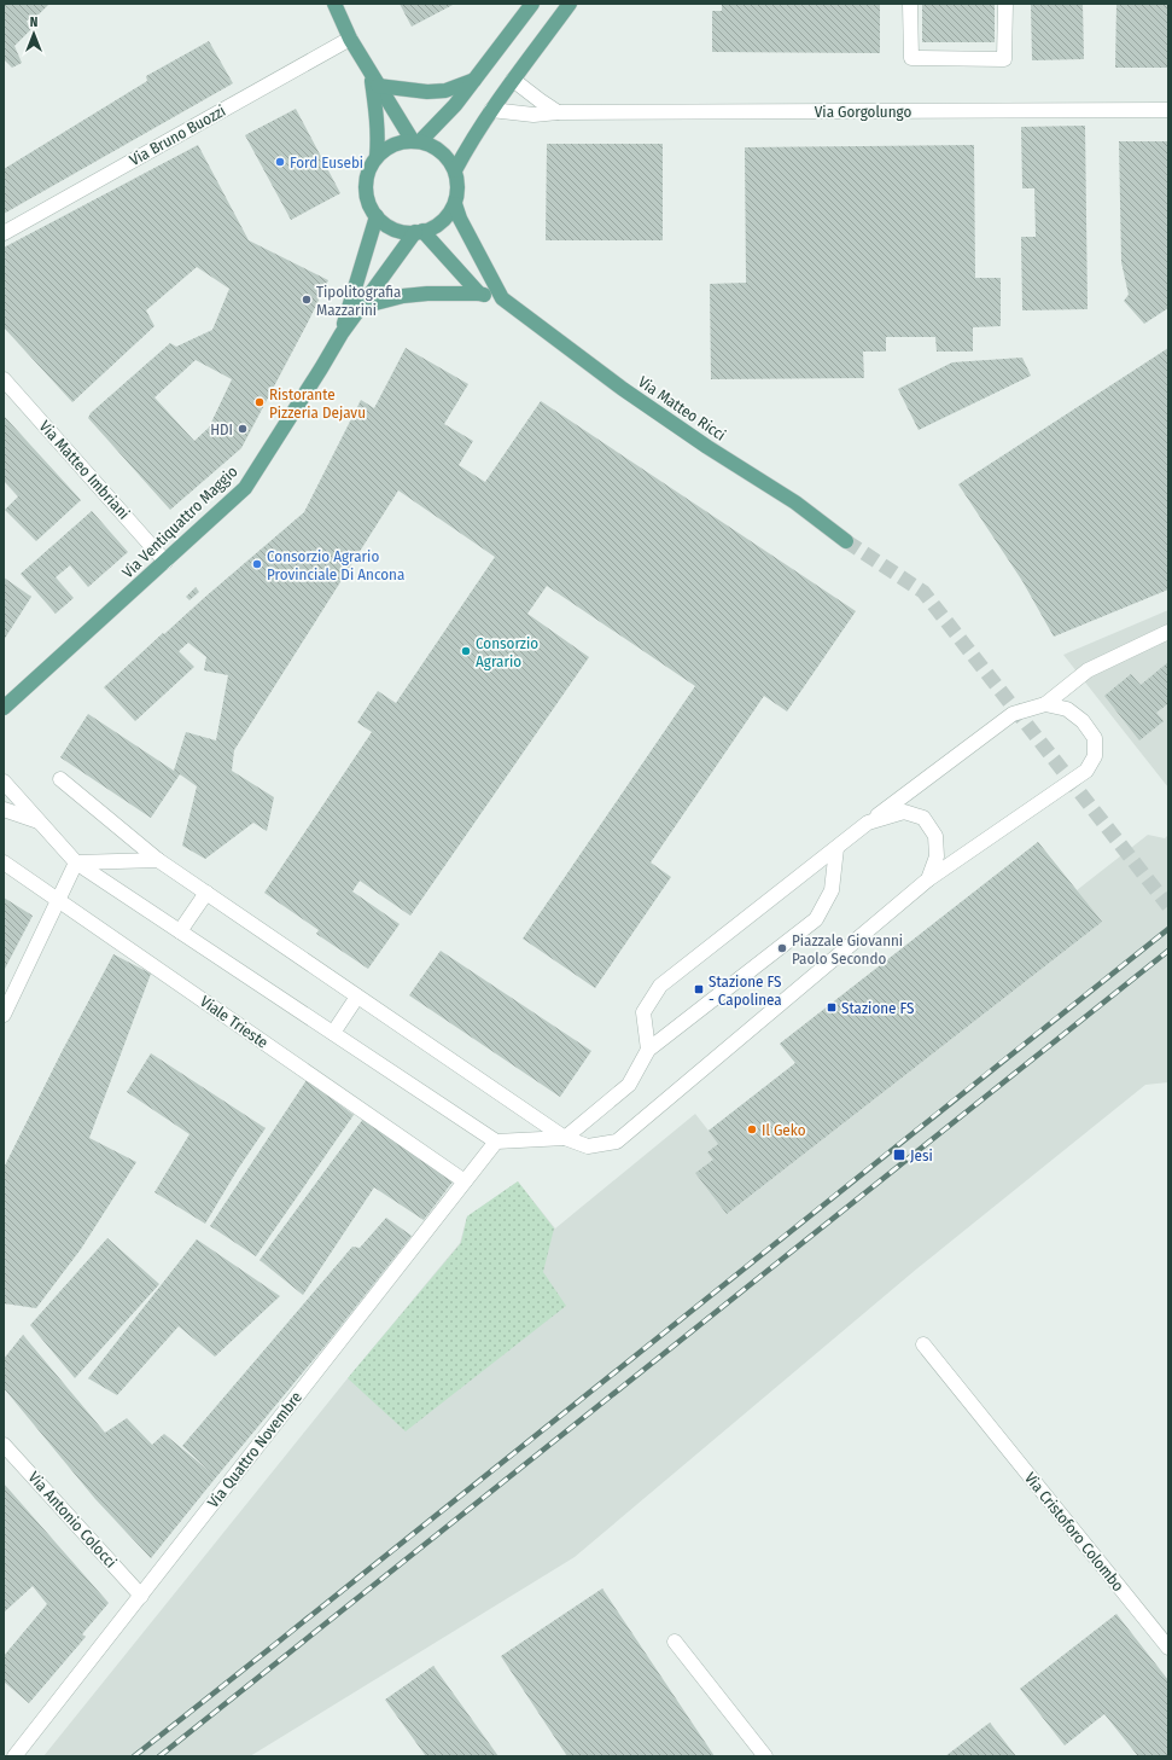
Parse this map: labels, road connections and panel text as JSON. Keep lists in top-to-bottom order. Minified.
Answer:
{"streets":{"main road":["Via Matteo Ricci","Via Ventiquattro Maggio"],"street":["Via Gorgolungo","Via Bruno Buozzi","Via Matteo Imbriani","Viale Trieste","Via Quattro Novembre","Via Antonio Colocci","Via Cristoforo Colombo"]},"crossings":[["Via Bruno Buozzi","Via Ventiquattro Maggio"],["Via Matteo Ricci","Via Ventiquattro Maggio"],["Via Matteo Imbriani","Via Ventiquattro Maggio"],["Viale Trieste","Via Quattro Novembre"],["Via Quattro Novembre","Via Antonio Colocci"]],"places":{"other":["Ford Eusebi","Tipolitografia Mazzarini","Ristorante Pizzeria Dejavu","HDI","Consorzio Agrario Provinciale Di Ancona","Consorzio Agrario","Piazzale Giovanni Paolo Secondo","Il Geko"],"transit":["Stazione FS - Capolinea","Stazione FS","Jesi"]},"north":"top"}
